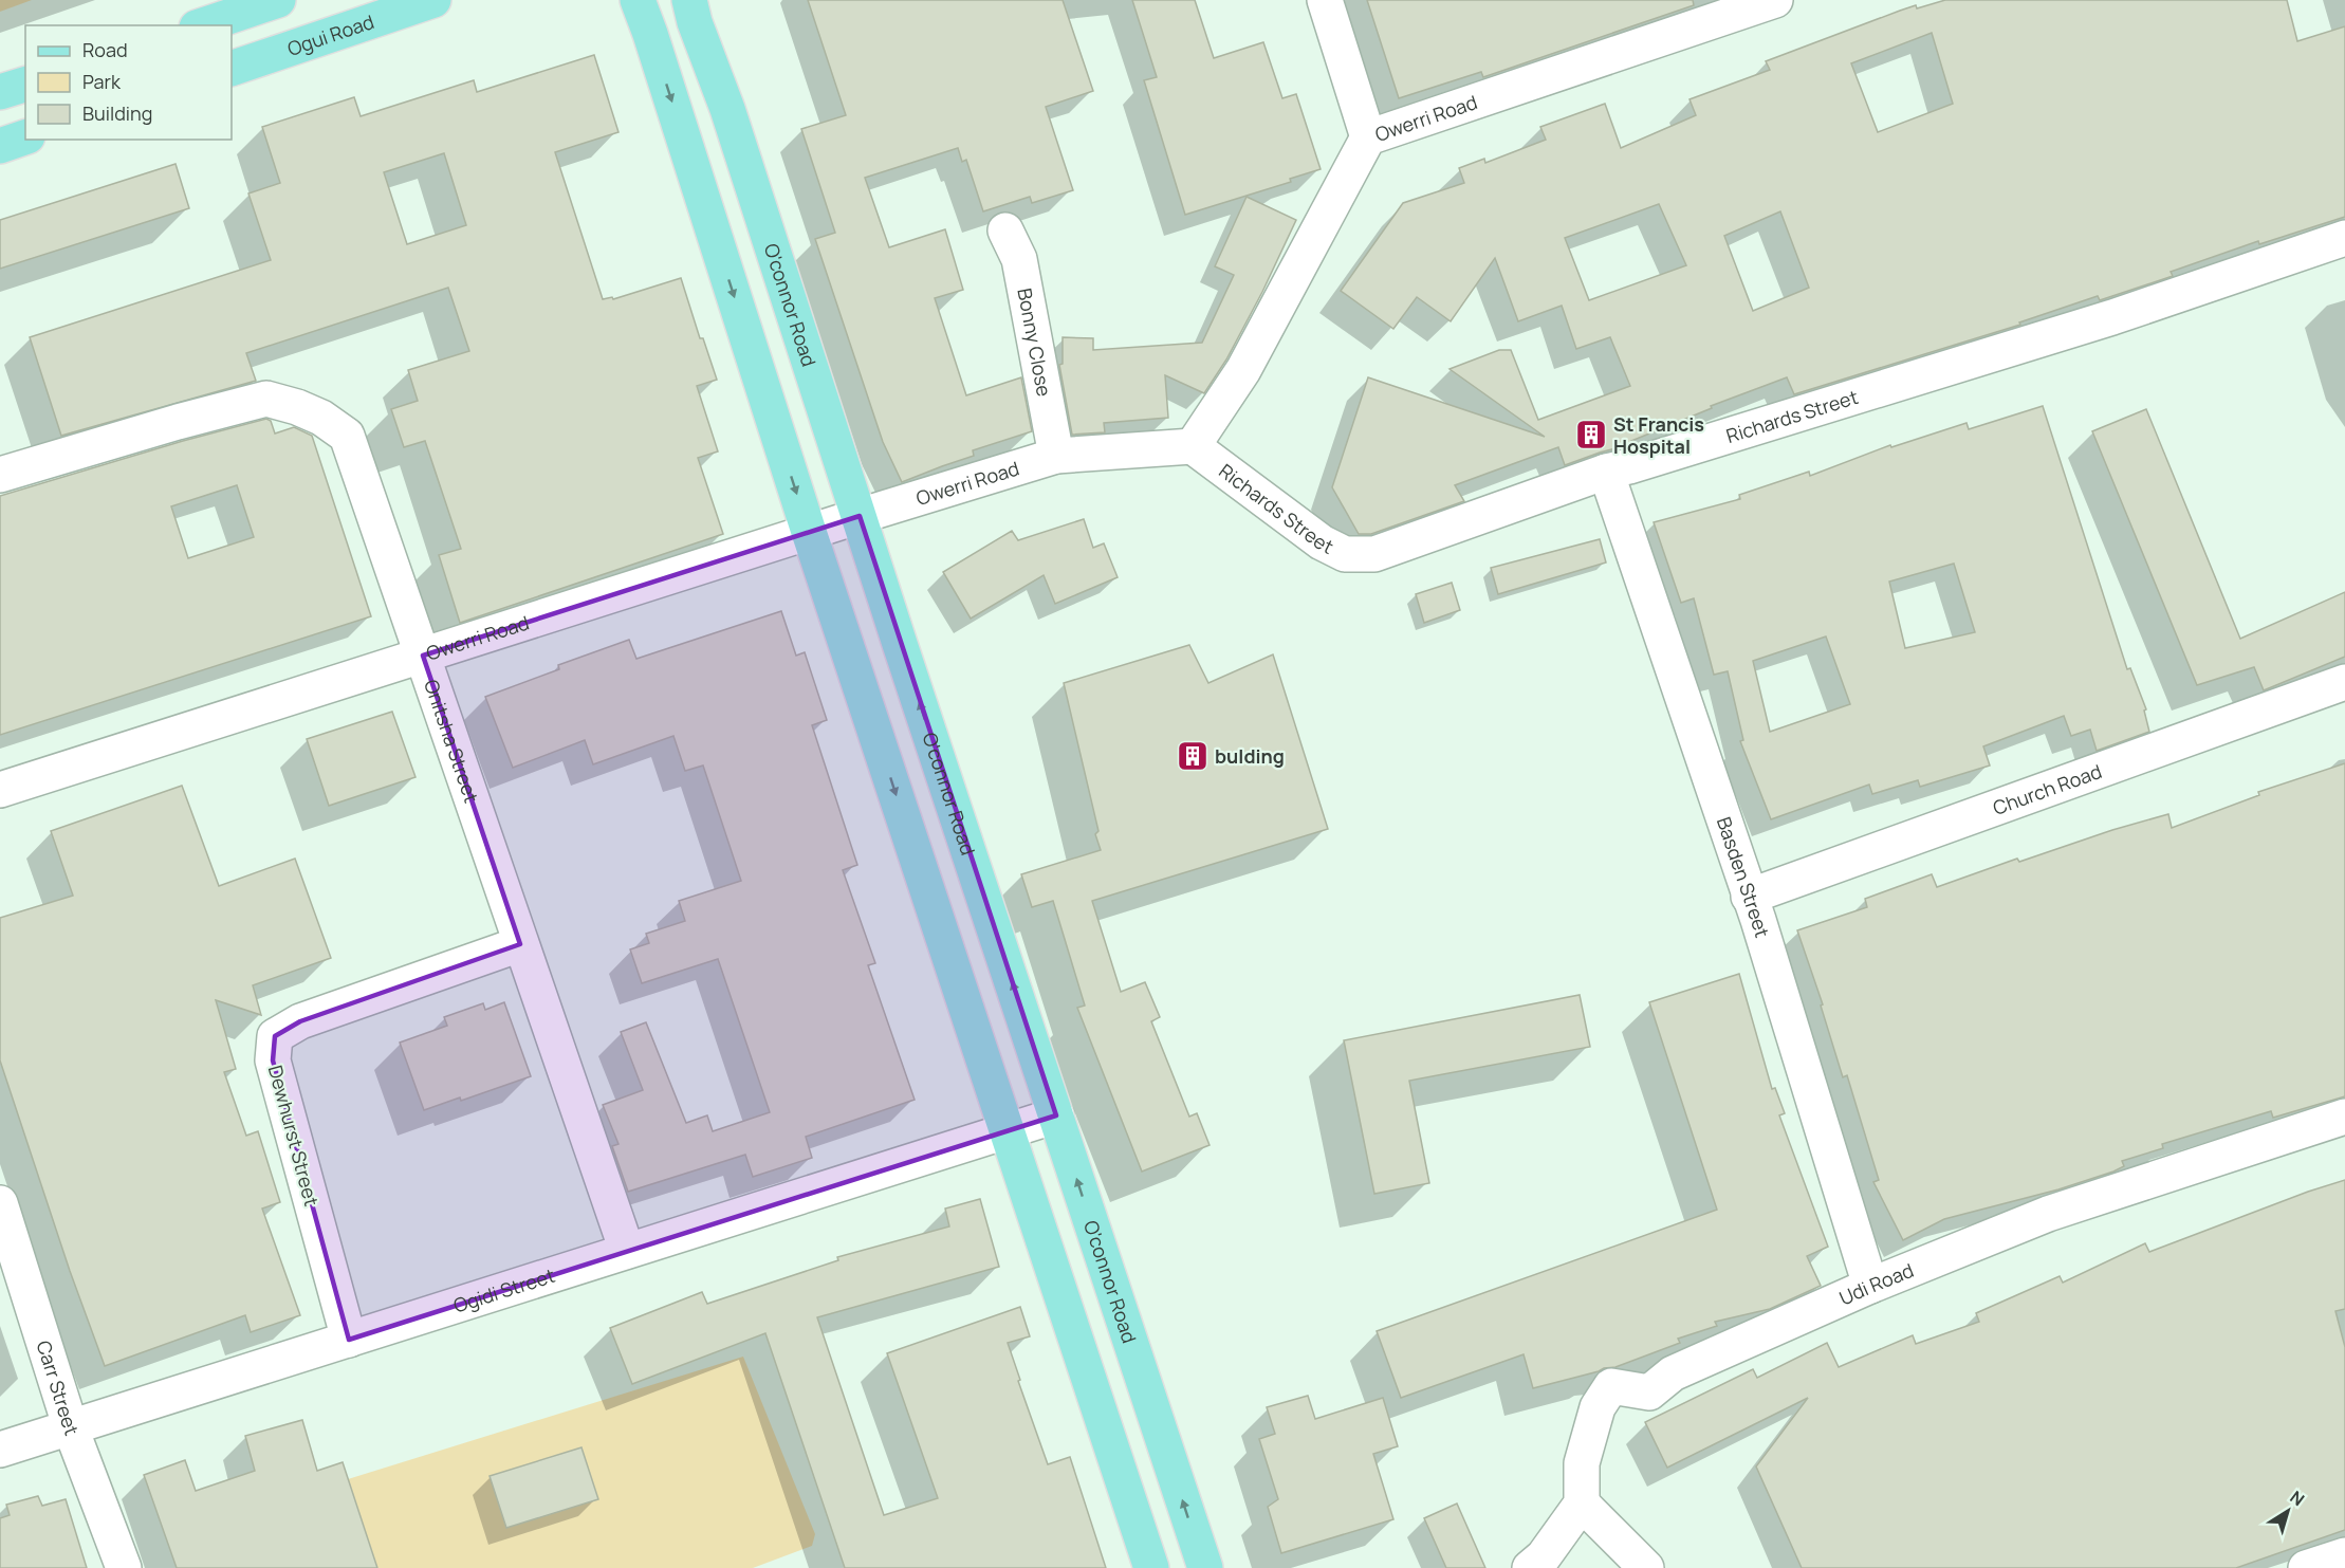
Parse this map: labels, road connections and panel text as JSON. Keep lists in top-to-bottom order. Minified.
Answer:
{"streets":{"main road":["Ogui Road","O'connor Road"],"street":["Owerri Road","Bonny Close","Richards Street","Onitsha Street","Church Road","Basden Street","Dewhurst Street","Udi Road","Ogidi Street","Carr Street"]},"crossings":[["Owerri Road","O'connor Road"],["Owerri Road","Bonny Close"],["Owerri Road","Richards Street"],["Owerri Road","Onitsha Street"],["O'connor Road","Ogidi Street"],["Richards Street","Basden Street"],["Onitsha Street","Dewhurst Street"],["Onitsha Street","Ogidi Street"],["Church Road","Basden Street"],["Basden Street","Udi Road"],["Dewhurst Street","Ogidi Street"],["Ogidi Street","Carr Street"]],"places":{"building":["St Francis Hospital","bulding"]},"legend":["Road","Park","Building"],"north":"top right"}
